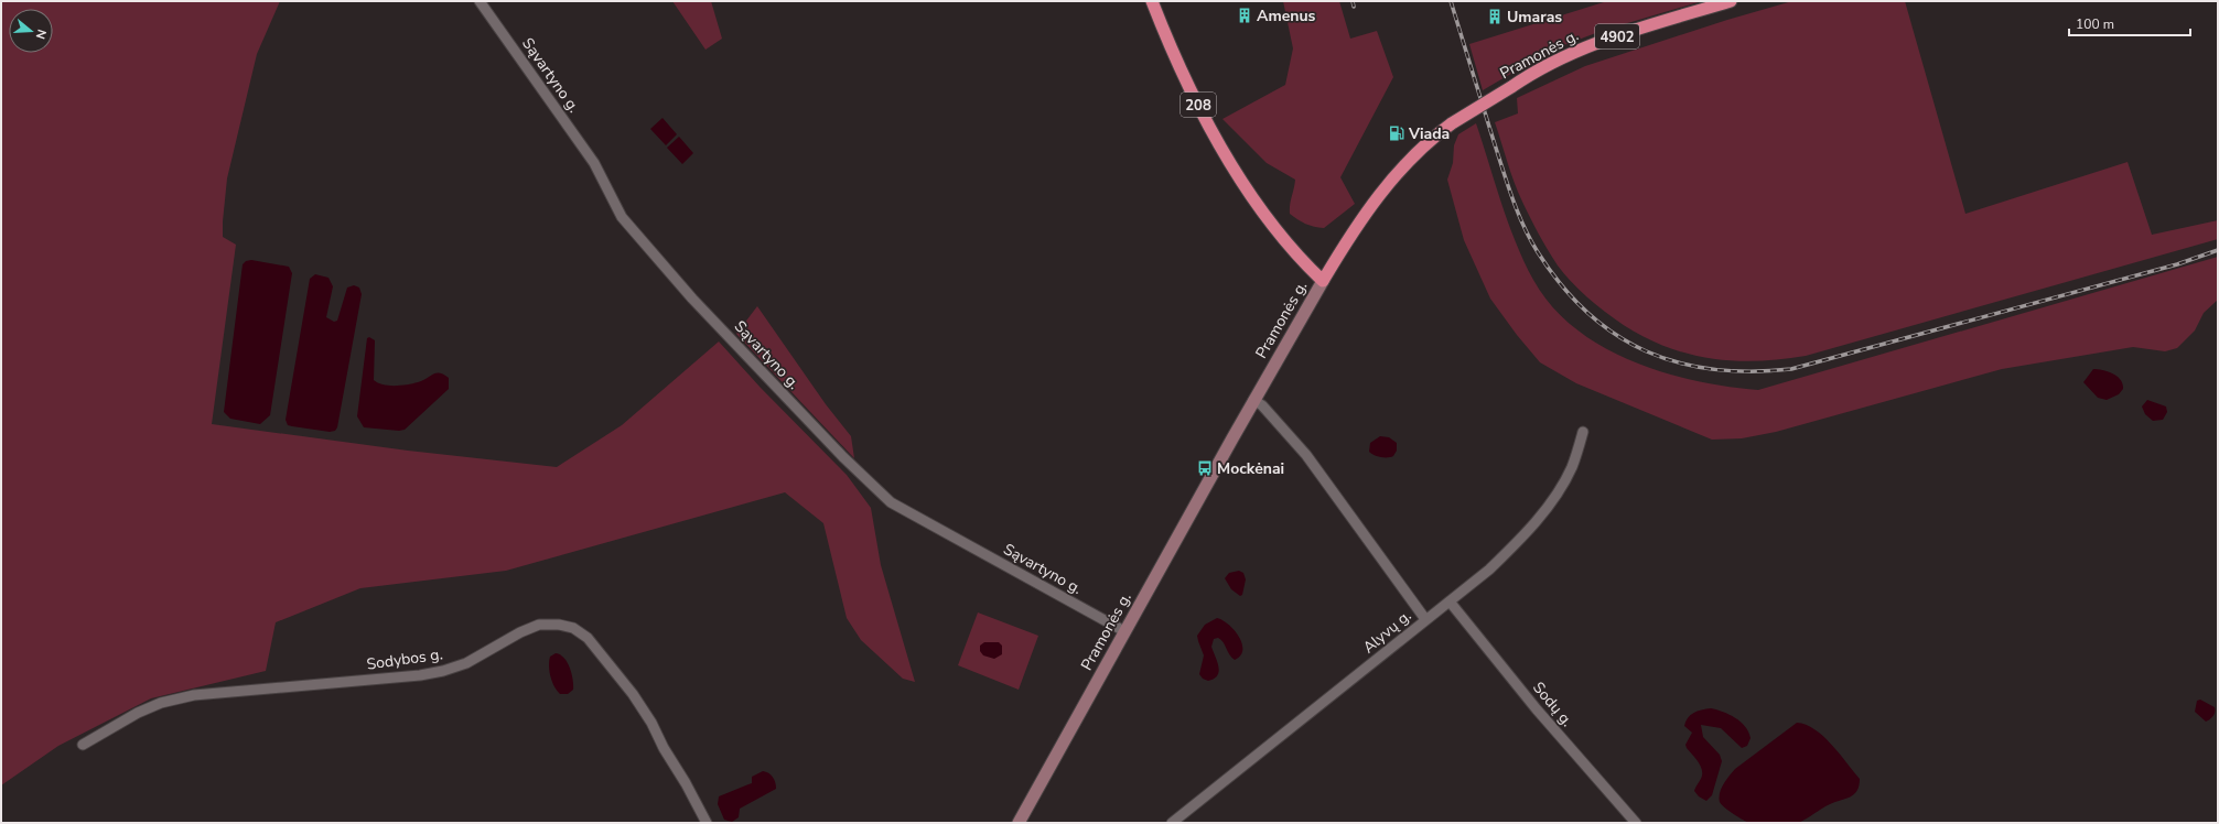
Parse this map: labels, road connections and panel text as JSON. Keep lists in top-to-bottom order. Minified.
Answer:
{"streets":{"highway":["4902","Pramonės g.","208"],"street":["Sąvartyno g.","Alyvų g.","Sodybos g.","Sodų g."]},"crossings":[["Pramonės g.","Sąvartyno g."],["Pramonės g.","208"],["Alyvų g.","Sodų g."]],"places":{"building":["Amenus","Umaras"],"fuel station":["Viada"],"bus stop":["Mockėnai"]},"scale_bar":"100 m","north":"right"}
